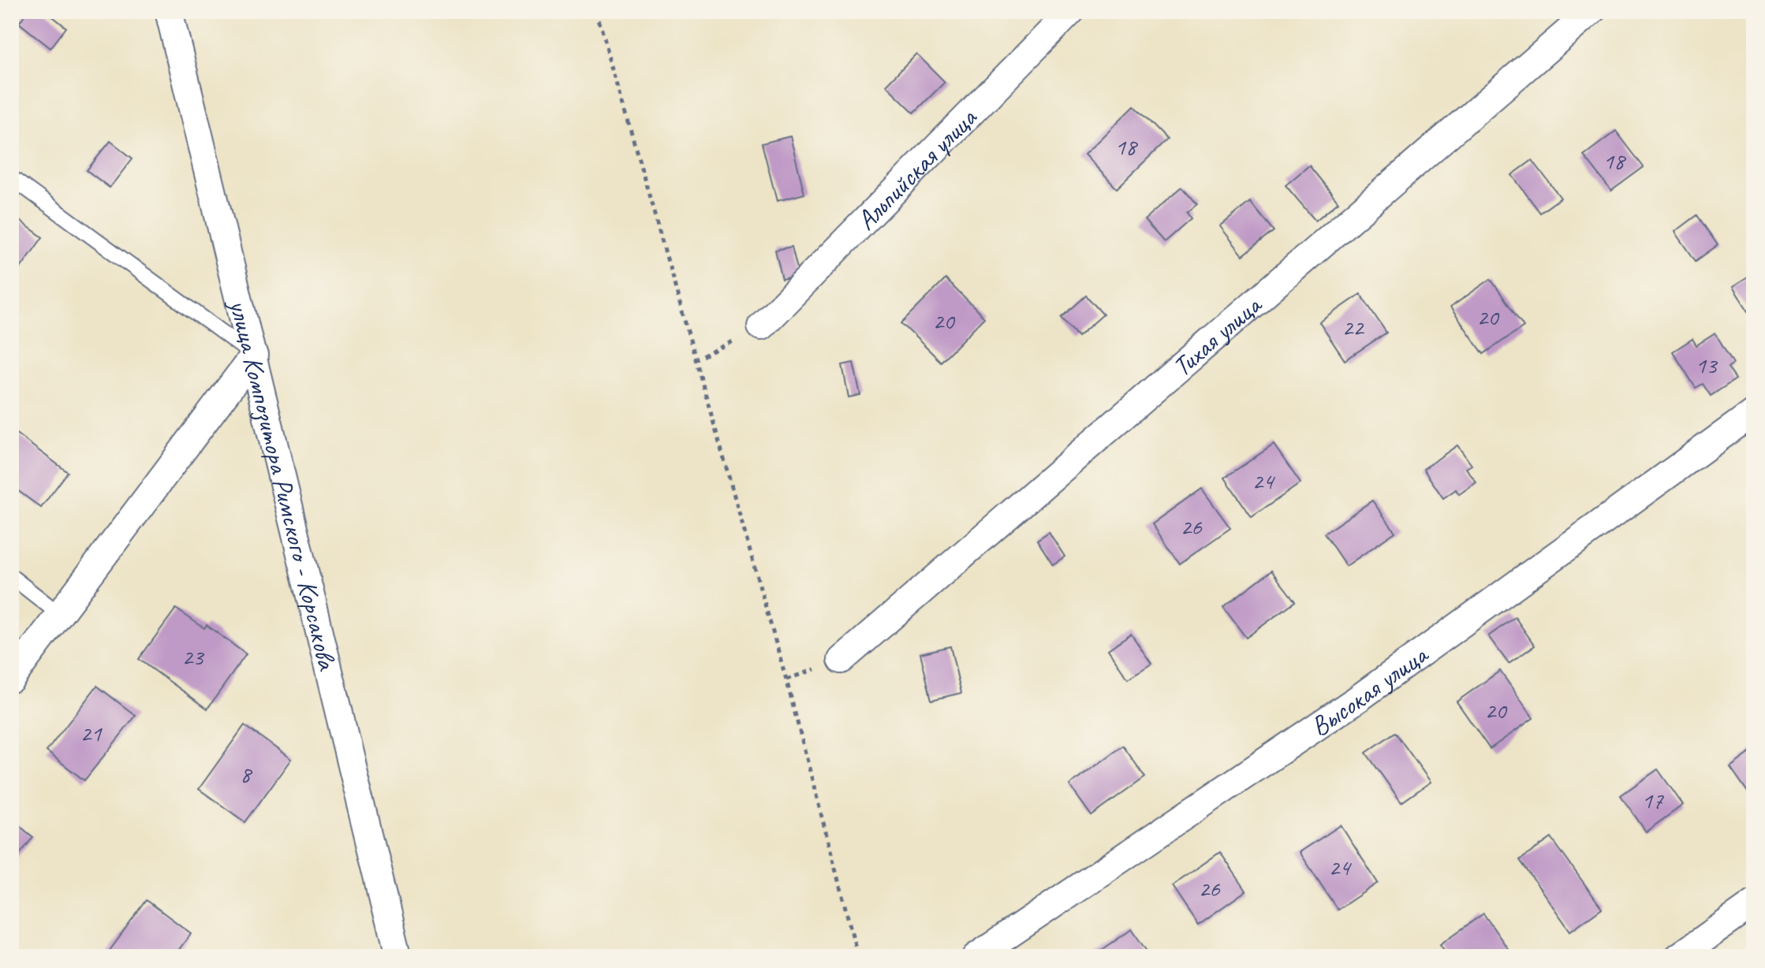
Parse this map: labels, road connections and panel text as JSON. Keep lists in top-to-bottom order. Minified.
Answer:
{"streets":{"street":["Альпийская улица","Тихая улица","улица Композитора Римского - Корсакова","Высокая улица"]},"house_numbers":["18","18","20","20","22","13","24","26","23","20","21","8","17","24","26"]}
